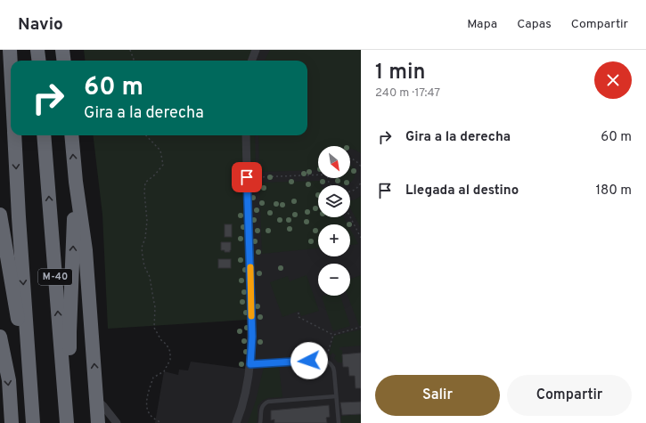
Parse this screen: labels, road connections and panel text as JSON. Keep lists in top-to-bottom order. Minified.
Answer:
{"streets":{"highway":["M-40"]},"north":"bottom right","page":{"header":"Navio","nav":["Mapa","Capas","Compartir"],"heading":["1 min","240 m · 17:47"],"turn":["60 m","Gira a la derecha"],"list":[{"name":"Gira a la derecha","value":"60 m"},{"name":"Llegada al destino","value":"180 m"}],"map_buttons":["+","−"],"buttons":["Salir","Compartir"]}}
